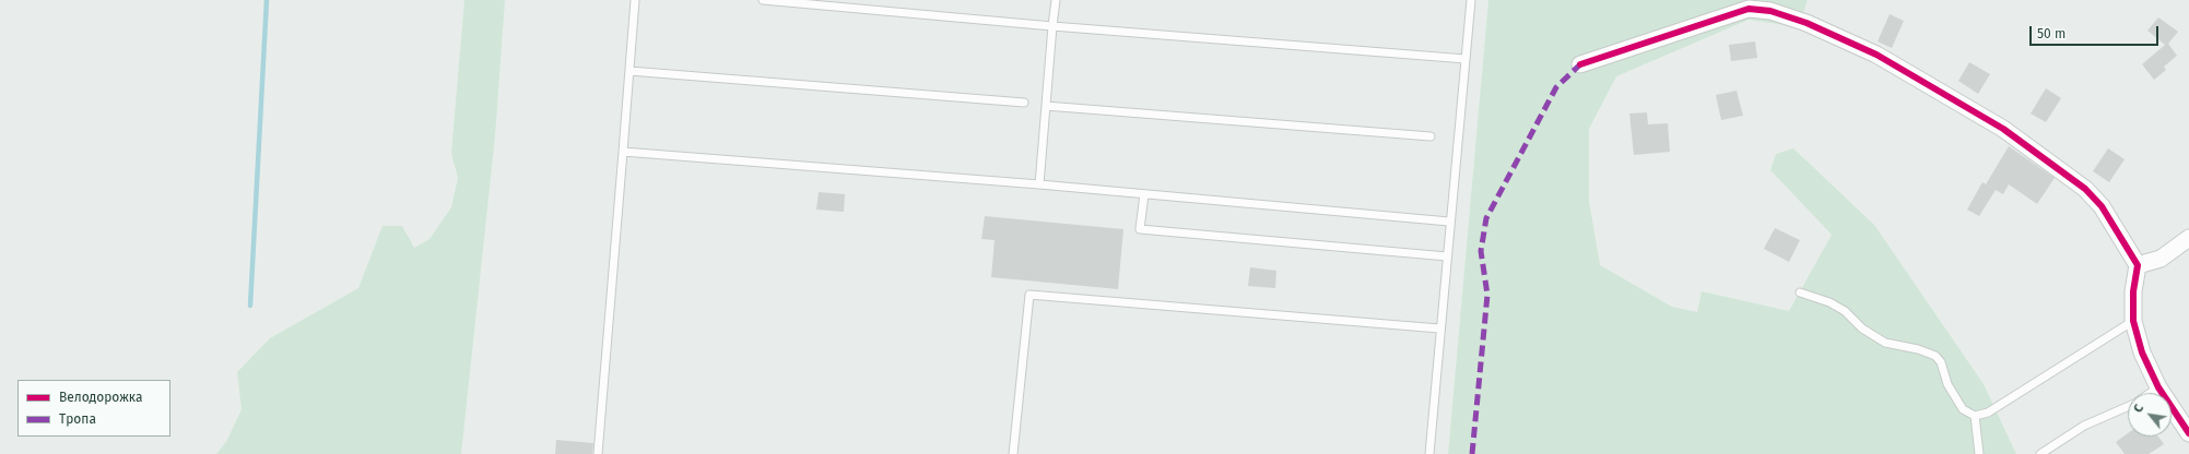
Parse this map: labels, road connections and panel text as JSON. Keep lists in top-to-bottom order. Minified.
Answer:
{"legend":["Велодорожка","Тропа"],"scale_bar":"50 m","north":"top left"}
